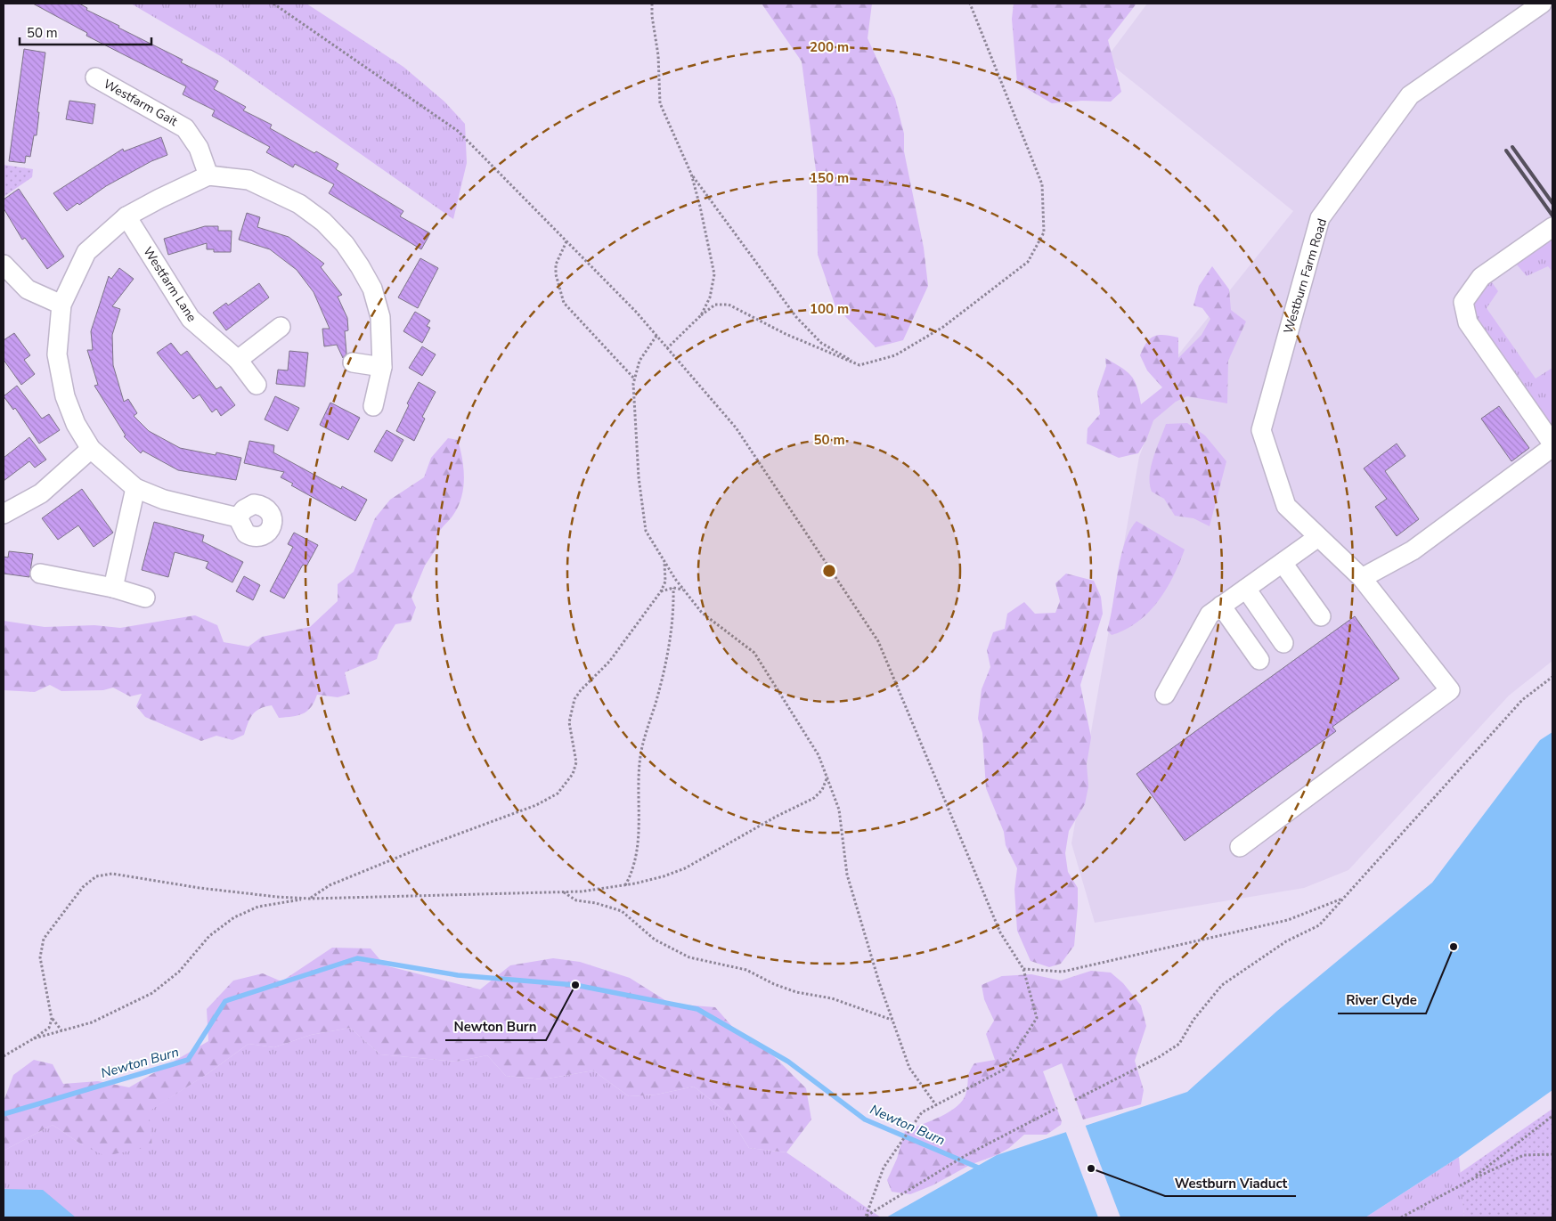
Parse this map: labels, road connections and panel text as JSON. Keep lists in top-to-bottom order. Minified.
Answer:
{"streets":{"street":["Westfarm Gait","Westburn Farm Road","Westfarm Lane"]},"water":["Newton Burn"],"places":["River Clyde","Newton Burn","Westburn Viaduct"],"scale_bar":"50 m","rings":["200 m","150 m","100 m","50 m"]}
